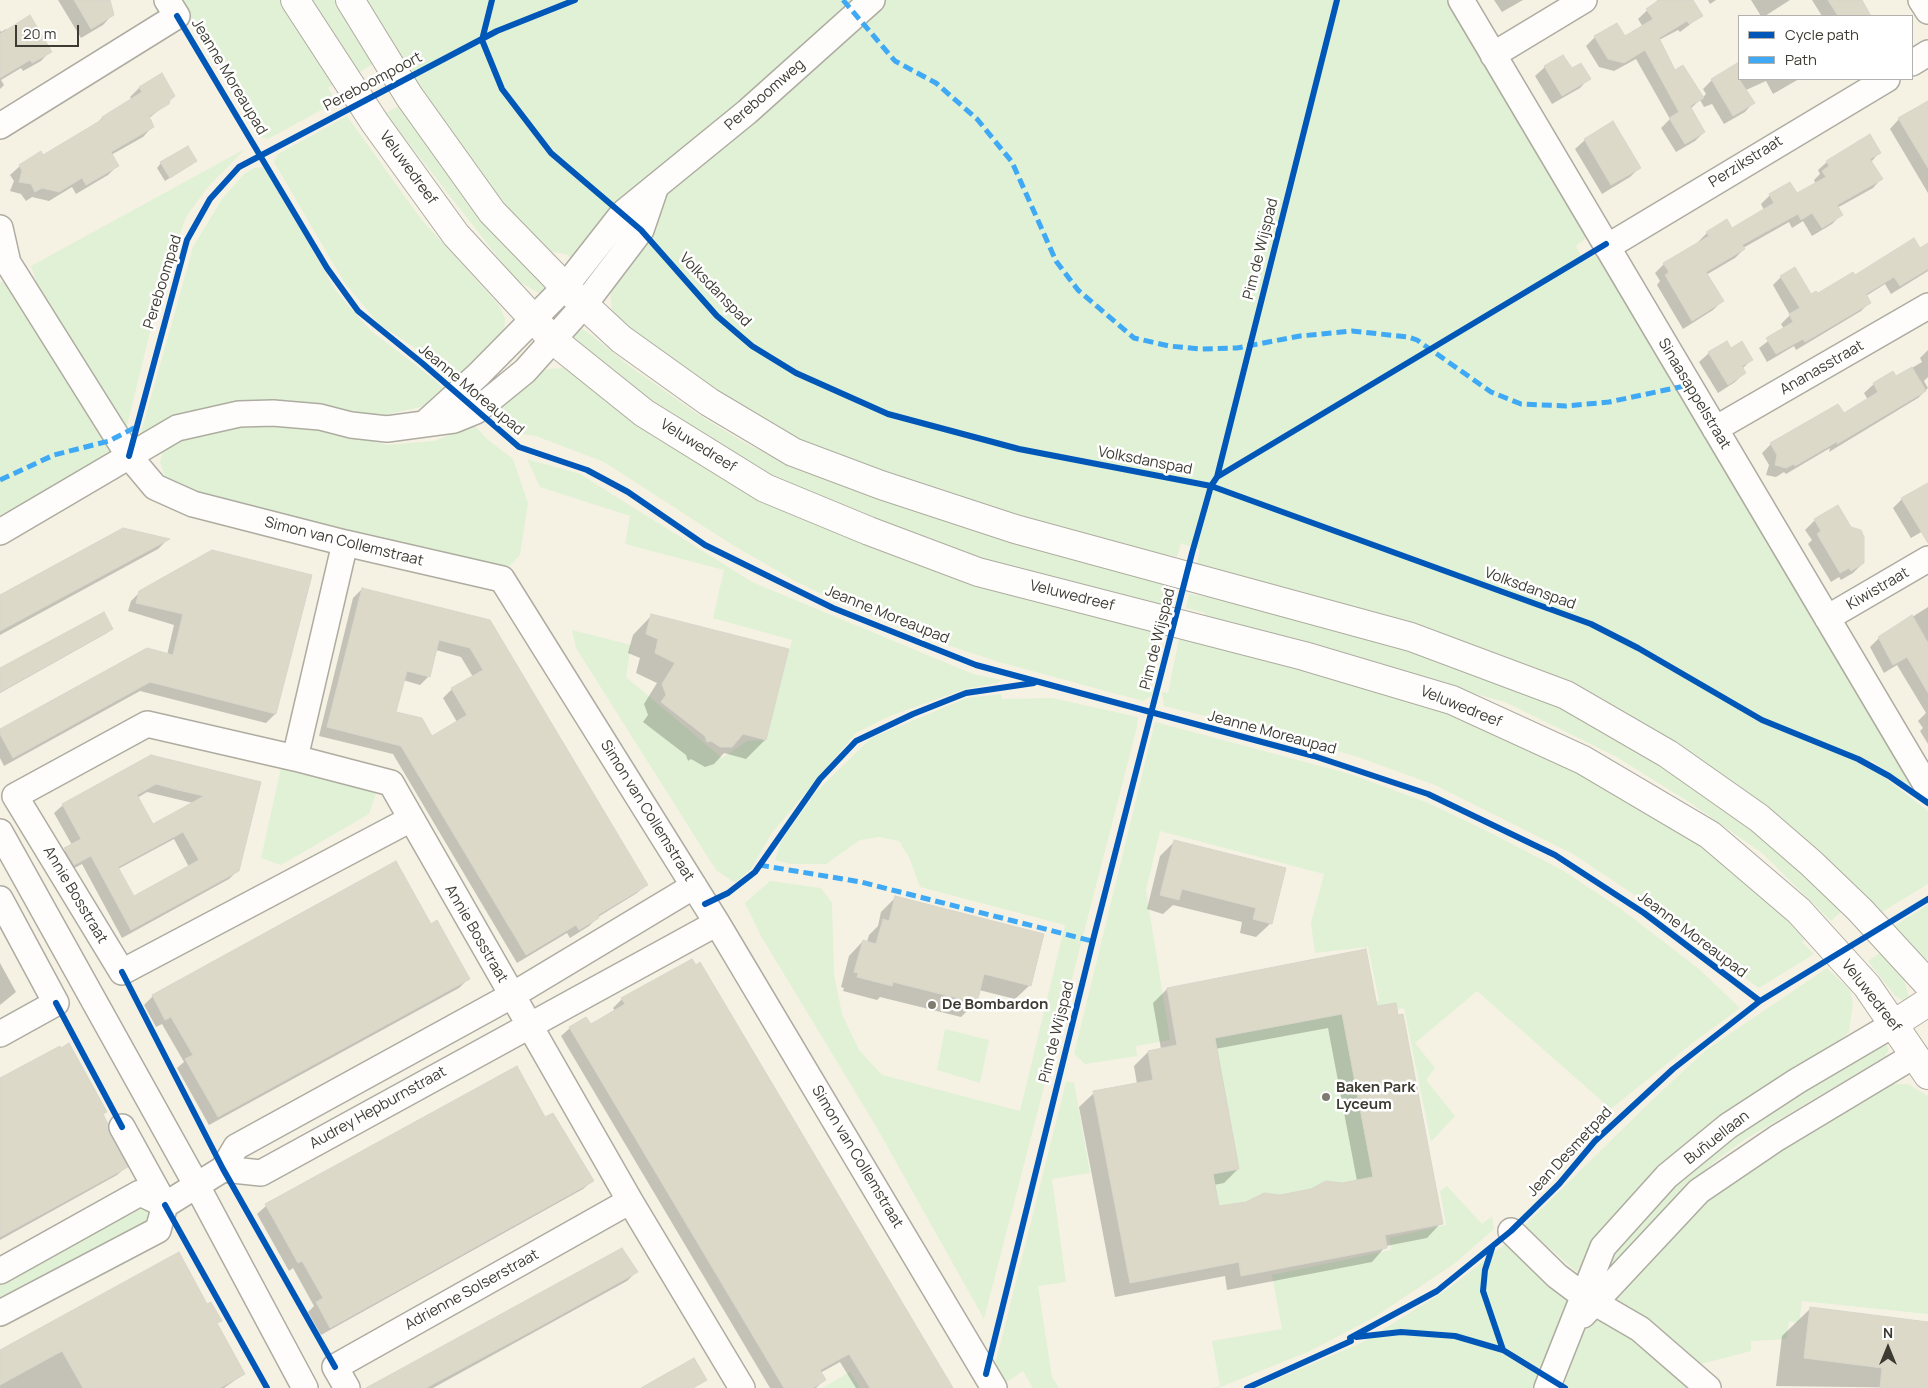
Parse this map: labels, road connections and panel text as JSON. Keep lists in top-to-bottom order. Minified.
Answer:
{"streets":{"main road":["Veluwedreef"],"street":["Pereboomweg","Perzikstraat","Ananasstraat","Sinaasappelstraat","Simon van Collemstraat","Kiwistraat","Annie Bosstraat","Audrey Hepburnstraat","Buñuellaan","Adrienne Solserstraat"],"cycle path":["Jeanne Moreaupad","Pereboompoort","Pim de Wijspad","Volksdanspad","Jean Desmetpad"]},"crossings":[["Pereboomweg","Veluwedreef"],["Pereboomweg","Simon van Collemstraat"],["Perzikstraat","Sinaasappelstraat"],["Veluwedreef","Buñuellaan"],["Ananasstraat","Sinaasappelstraat"],["Sinaasappelstraat","Kiwistraat"],["Simon van Collemstraat","Audrey Hepburnstraat"]],"places":["De Bombardon","Baken Park Lyceum"],"legend":["Cycle path","Path"],"scale_bar":"20 m","north":"top"}
